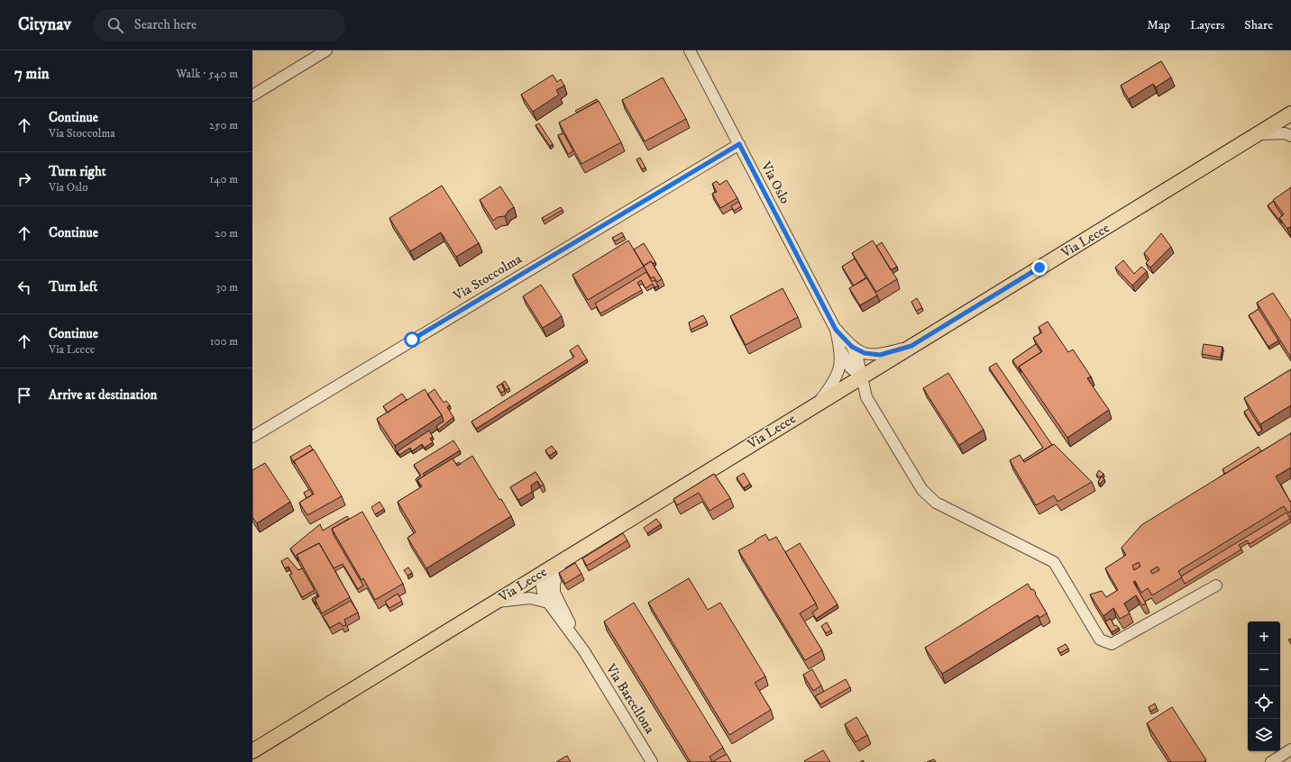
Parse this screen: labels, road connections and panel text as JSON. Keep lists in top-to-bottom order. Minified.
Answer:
{"streets":{"main road":["Via Lecce"],"street":["Via Oslo","Via Stoccolma","Via Barcellona"]},"crossings":[["Via Oslo","Via Stoccolma"],["Via Lecce","Via Barcellona"]],"page":{"header":"Citynav","search":"Search here","nav":["Map","Layers","Share"],"heading":["7 min","Walk · 540 m"],"list":[["Continue","Via Stoccolma","250 m"],["Turn right","Via Oslo","140 m"],["Continue","20 m"],["Turn left","30 m"],["Continue","Via Lecce","100 m"],"Arrive at destination"],"map_buttons":["+","−"]}}
